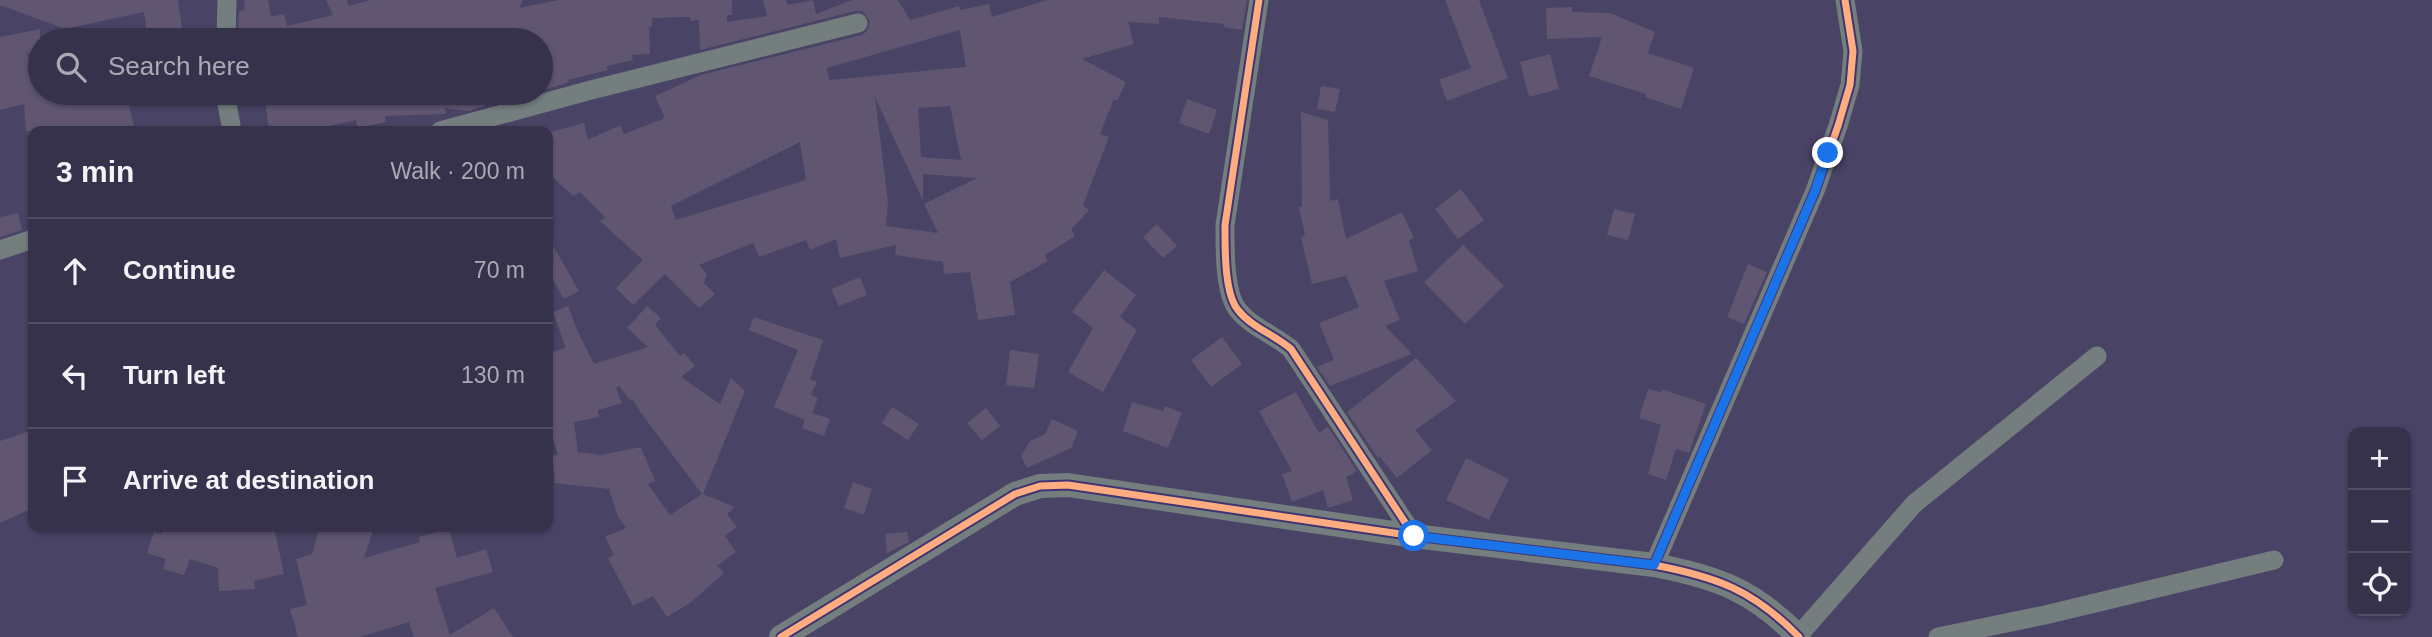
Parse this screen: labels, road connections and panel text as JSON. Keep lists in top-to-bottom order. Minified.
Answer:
{"page":{"search":"Search here","heading":["3 min","Walk · 200 m"],"list":[["Continue","70 m"],["Turn left","130 m"],"Arrive at destination"],"map_buttons":["+","−"]}}
